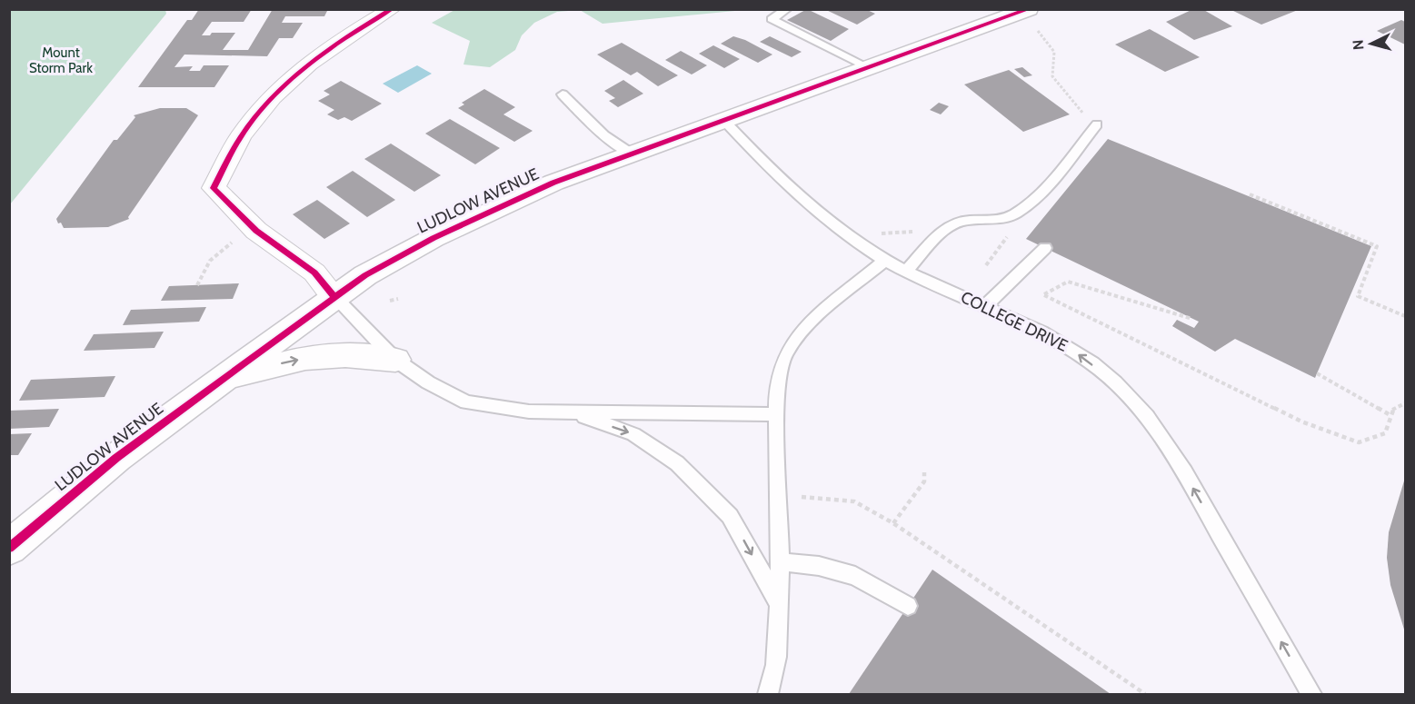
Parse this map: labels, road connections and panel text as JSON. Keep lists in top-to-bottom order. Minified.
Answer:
{"streets":{"main road":["LUDLOW AVENUE"],"lane":["COLLEGE DRIVE"]},"crossings":[["LUDLOW AVENUE","COLLEGE DRIVE"]],"one_way":["COLLEGE DRIVE"],"parks":["Mount Storm Park"],"north":"left"}
